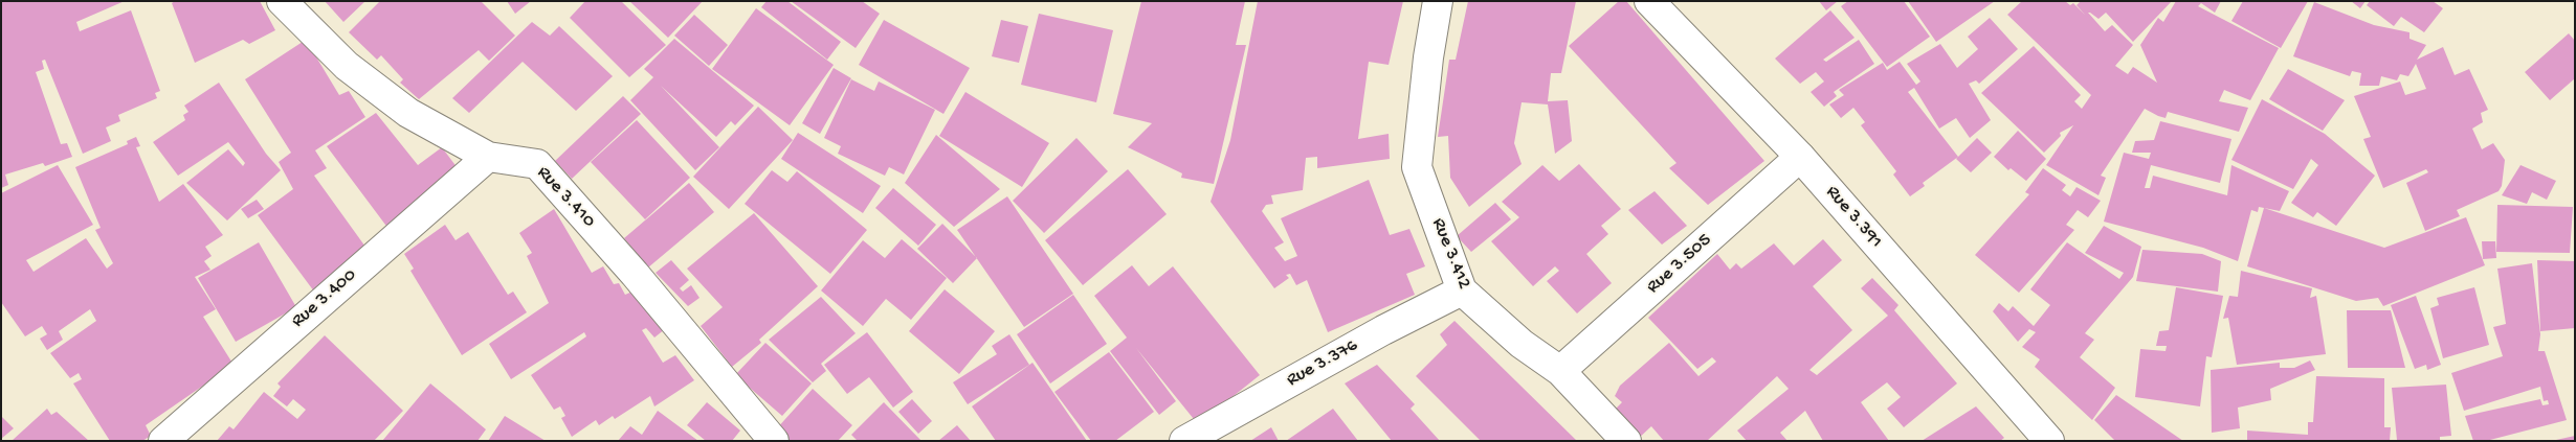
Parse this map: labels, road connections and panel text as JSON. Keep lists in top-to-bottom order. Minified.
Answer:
{"streets":{"street":["Rue 3.410","Rue 3.391","Rue 3.412","Rue 3.505","Rue 3.400","Rue 3.376"]},"crossings":[["Rue 3.410","Rue 3.400"],["Rue 3.391","Rue 3.505"],["Rue 3.412","Rue 3.505"],["Rue 3.412","Rue 3.376"]]}
